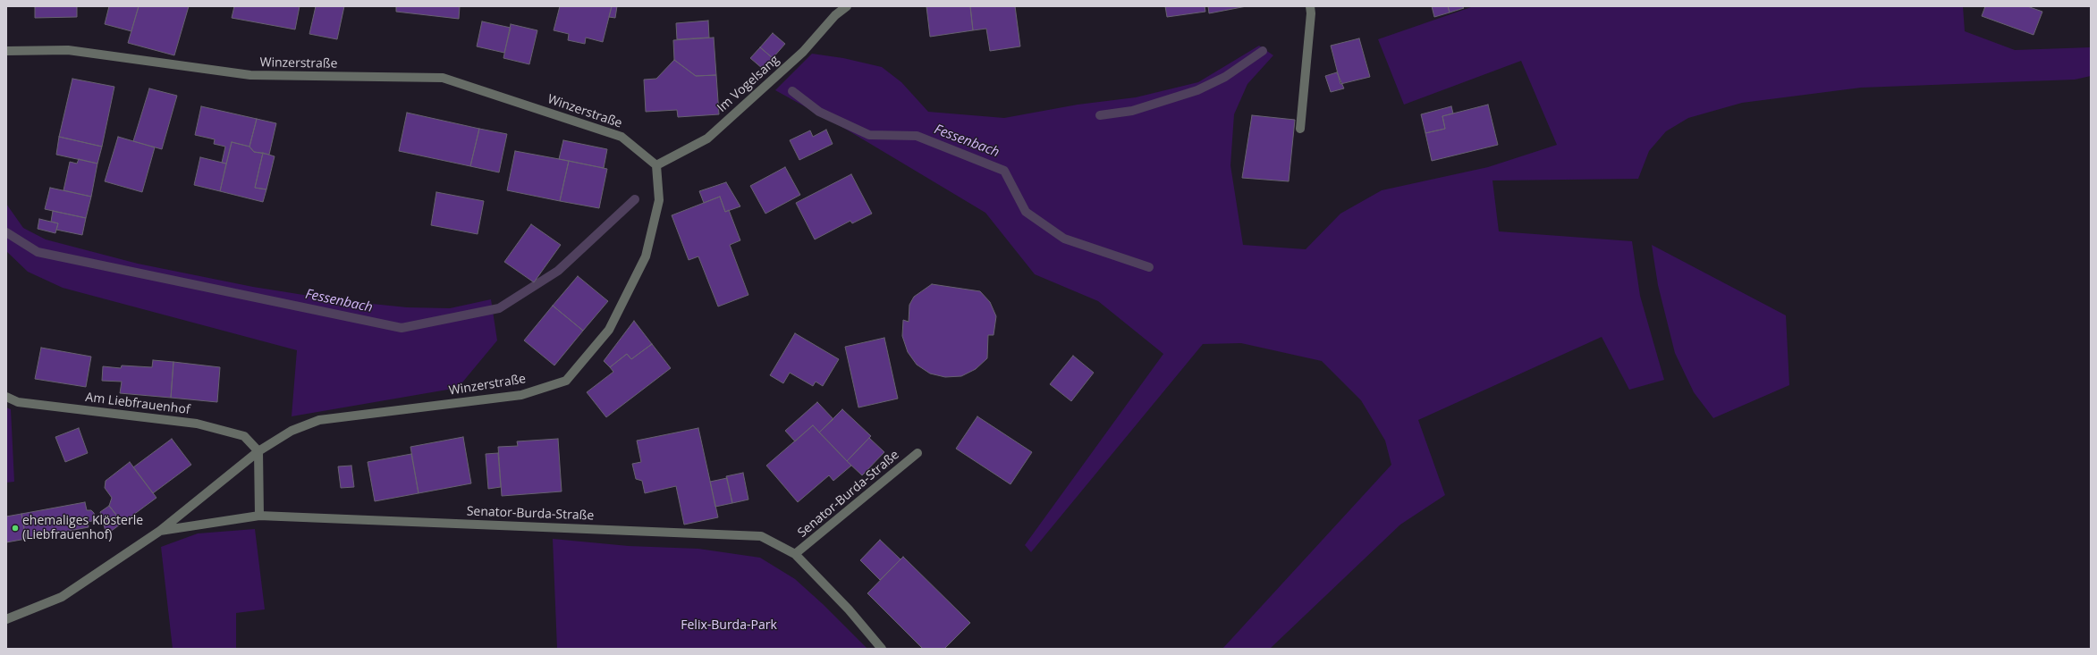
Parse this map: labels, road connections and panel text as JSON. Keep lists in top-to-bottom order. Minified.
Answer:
{"streets":{"street":["Winzerstraße","Im Vogelsang","Am Liebfrauenhof","Senator-Burda-Straße"]},"crossings":[["Winzerstraße","Im Vogelsang"],["Winzerstraße","Am Liebfrauenhof"],["Winzerstraße","Senator-Burda-Straße"],["Am Liebfrauenhof","Senator-Burda-Straße"]],"water":["Fessenbach"],"parks":["Felix-Burda-Park"],"places":["ehemaliges Klösterle (Liebfrauenhof)"]}
